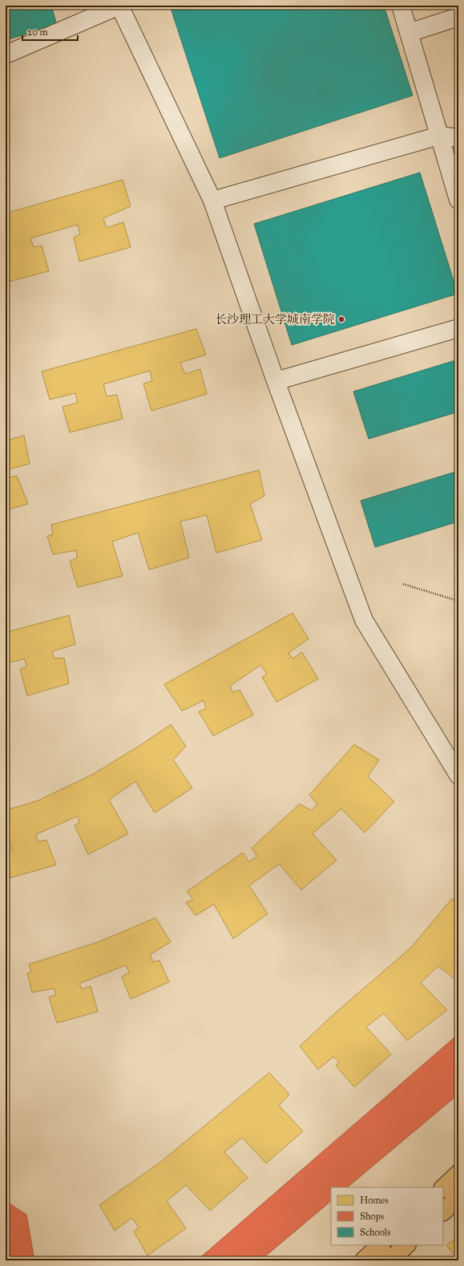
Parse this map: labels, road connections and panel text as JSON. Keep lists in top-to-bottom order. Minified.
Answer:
{"places":["长沙理工大学城南学院"],"legend":["Homes","Shops","Schools"],"scale_bar":"20 m"}
